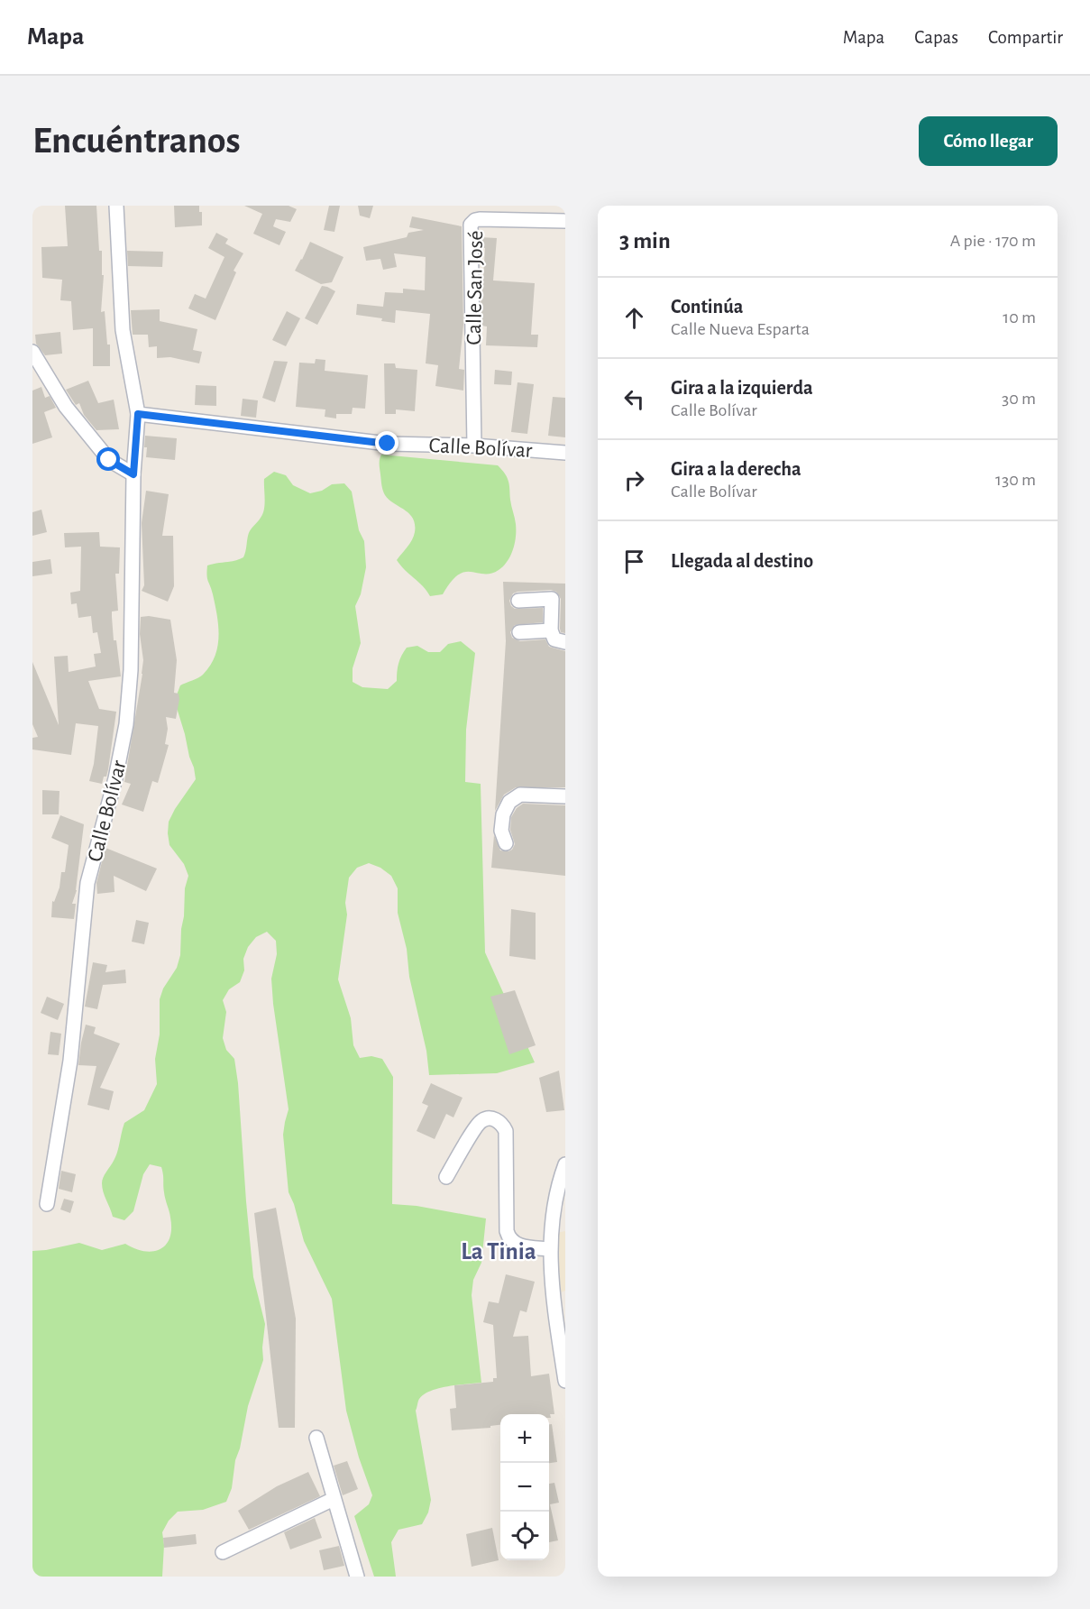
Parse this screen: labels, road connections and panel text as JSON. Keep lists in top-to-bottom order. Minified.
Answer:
{"streets":{"street":["Calle San José","Calle Bolívar"]},"crossings":[["Calle San José","Calle Bolívar"]],"districts":["La Tinia"],"page":{"header":"Mapa","nav":["Mapa","Capas","Compartir"],"buttons":"Cómo llegar","title":"Encuéntranos","heading":["3 min","A pie · 170 m"],"list":[["Continúa","Calle Nueva Esparta","10 m"],["Gira a la izquierda","Calle Bolívar","30 m"],["Gira a la derecha","Calle Bolívar","130 m"],"Llegada al destino"],"map_buttons":["+","−"]}}
